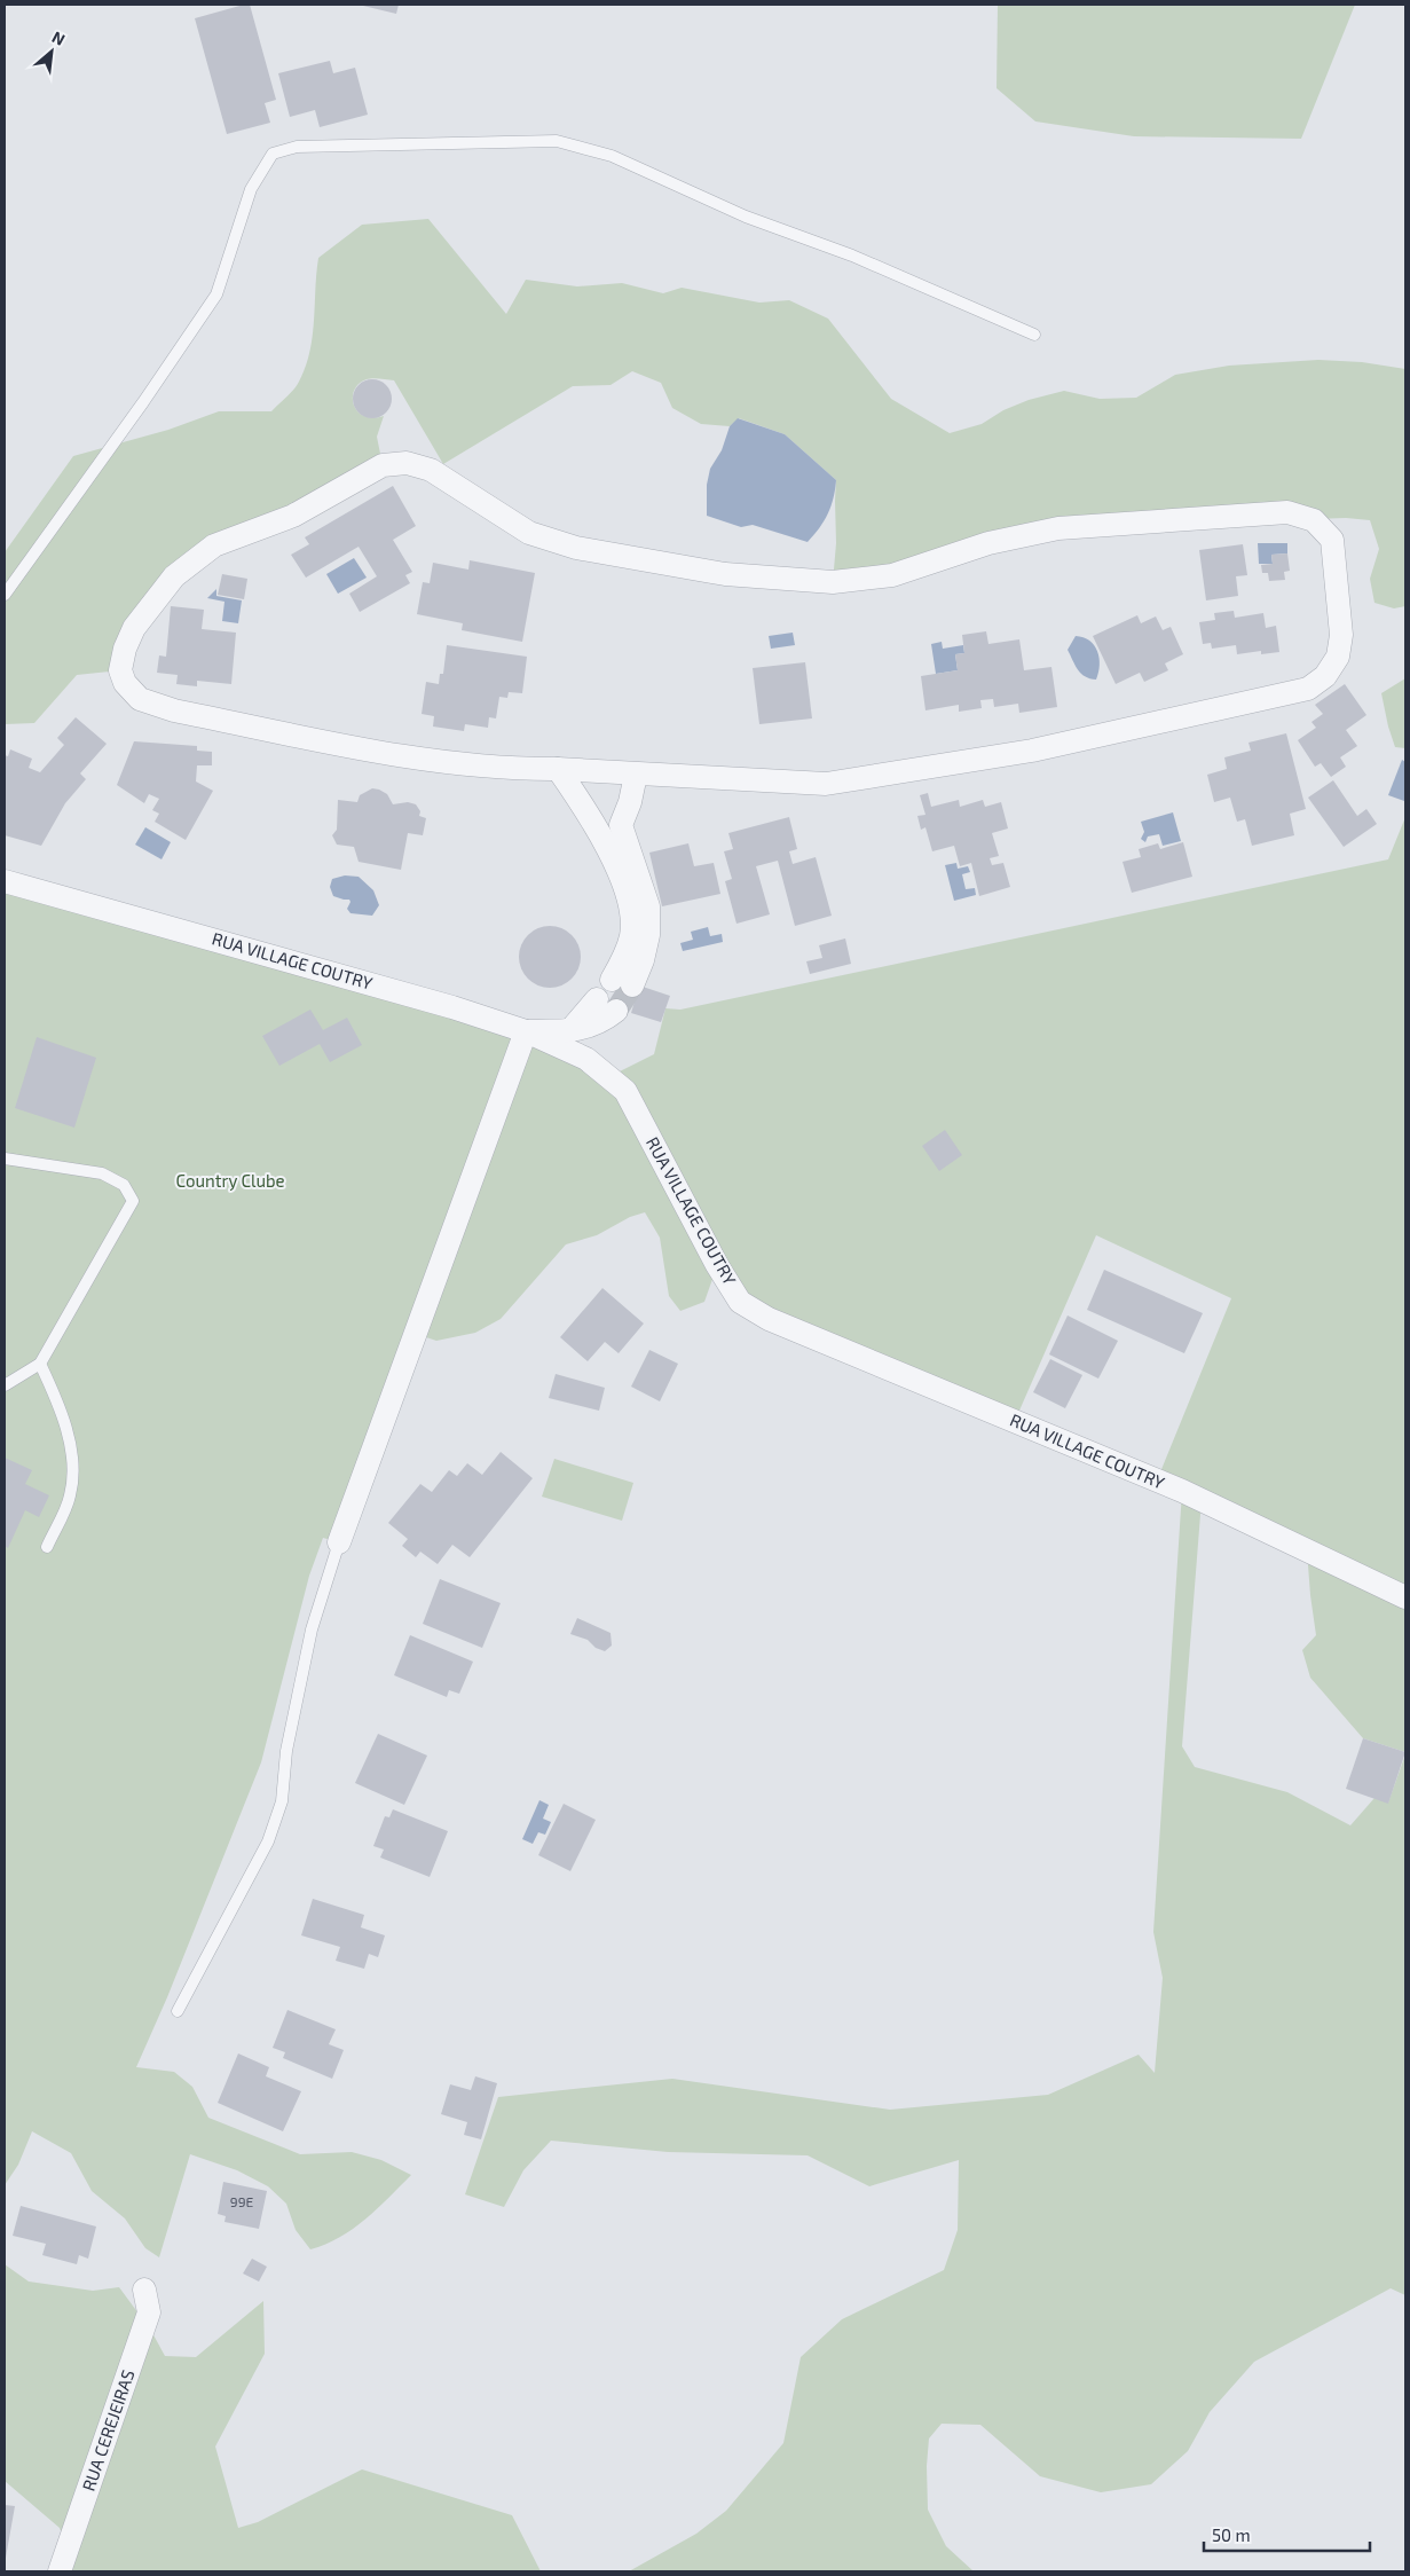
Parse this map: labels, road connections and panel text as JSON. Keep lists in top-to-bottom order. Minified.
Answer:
{"streets":{"street":["RUA VILLAGE COUTRY","RUA CEREJEIRAS"]},"parks":["Country Clube"],"house_numbers":["99E"],"scale_bar":"50 m","north":"top right"}
